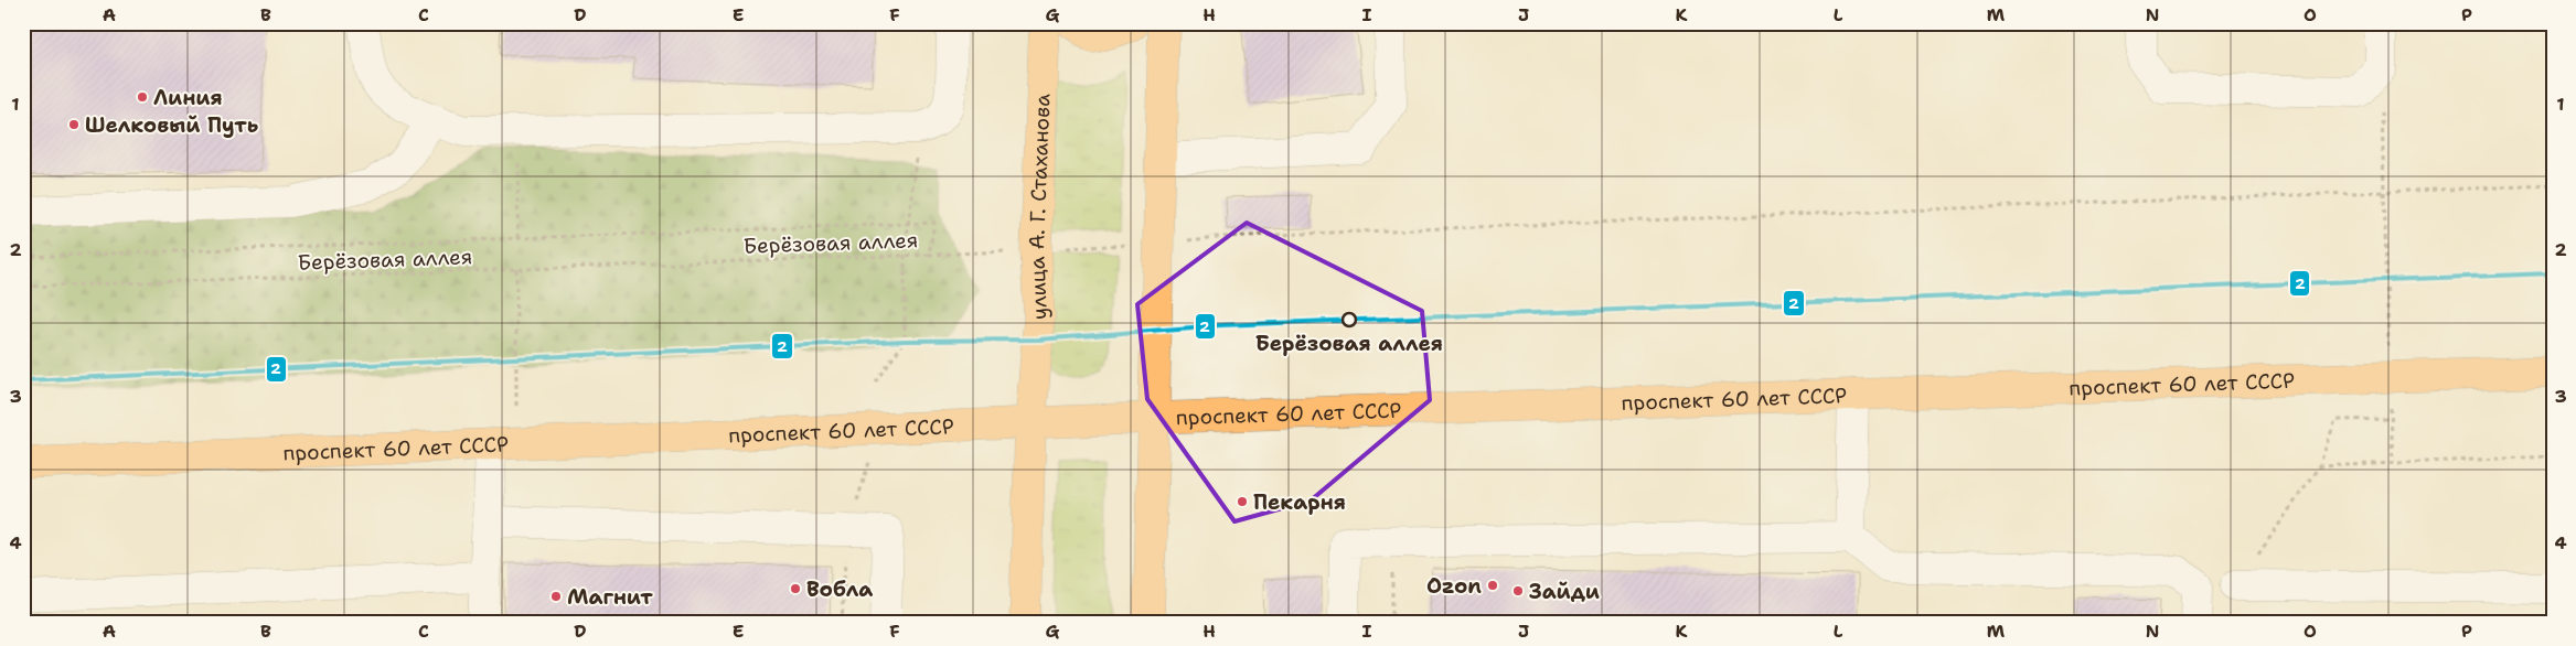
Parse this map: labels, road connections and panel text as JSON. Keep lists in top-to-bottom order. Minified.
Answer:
{"streets":{"main road":["улица А. Г. Стаханова","проспект 60 лет СССР"],"path":["Берёзовая аллея"]},"crossings":[["улица А. Г. Стаханова","проспект 60 лет СССР"]],"places":["Линия","Шелковый Путь","Берёзовая аллея","Пекарня","Ozon","Вобла","Зайди","Магнит"],"lines":["transit line 2"],"grid":{"columns":["A","B","C","D","E","F","G","H","I","J","K","L","M","N","O","P"],"rows":["1","2","3","4"]}}
